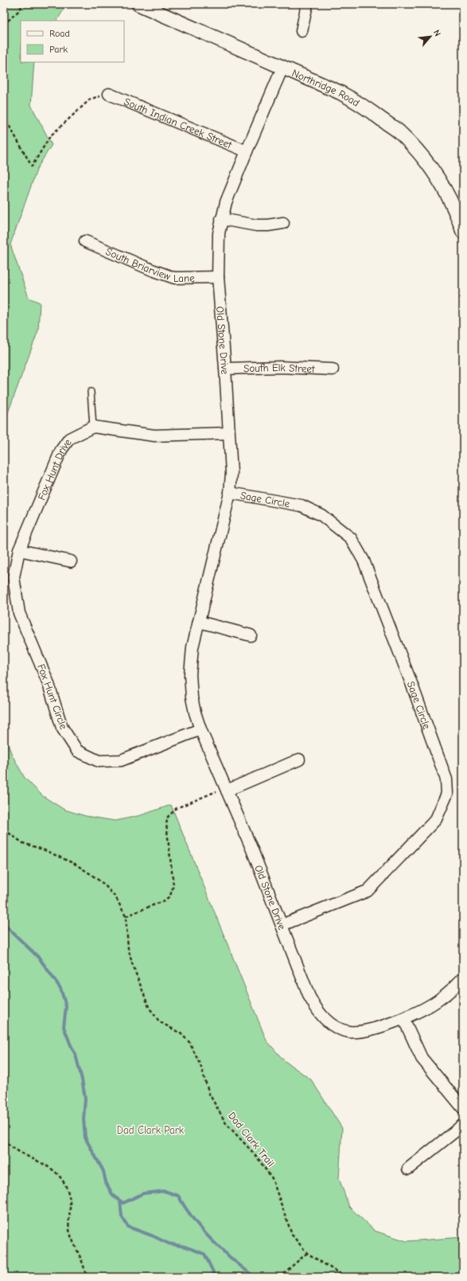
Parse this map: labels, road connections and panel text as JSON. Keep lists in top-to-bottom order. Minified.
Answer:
{"streets":{"street":["Northridge Road","South Indian Creek Street","South Briarview Lane","Old Stone Drive","South Elk Street","Fox Hunt Drive","Sage Circle","Fox Hunt Circle"],"path":["Dad Clark Trail"]},"crossings":[["Northridge Road","Old Stone Drive"],["South Indian Creek Street","Old Stone Drive"],["South Briarview Lane","Old Stone Drive"],["Old Stone Drive","South Elk Street"],["Old Stone Drive","Sage Circle"],["Old Stone Drive","Fox Hunt Circle"],["Fox Hunt Drive","Fox Hunt Circle"]],"parks":["Dad Clark Park"],"legend":["Road","Park"],"north":"top right"}
